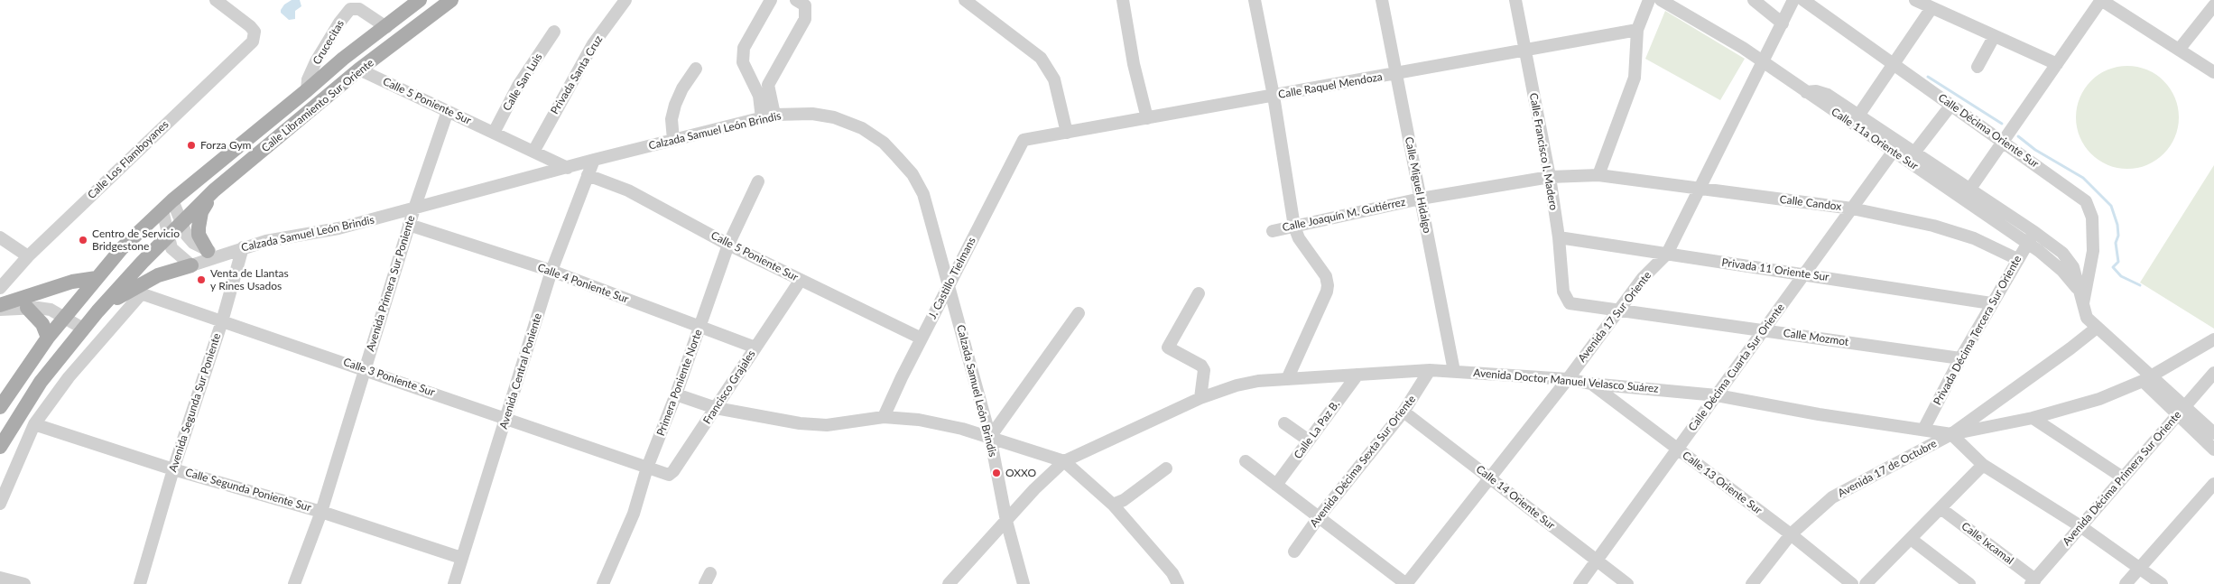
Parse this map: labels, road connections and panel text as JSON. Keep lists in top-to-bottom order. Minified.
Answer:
{"streets":{"main road":["Calle Libramiento Sur Oriente"],"street":["Crucecitas","Privada Santa Cruz","Calle San Luis","Calle Raquel Mendoza","Calle 5 Poniente Sur","Calzada Samuel León Brindis","Calle Décima Oriente Sur","Calle 11a Oriente Sur","Calle Francisco I. Madero","Calle Los Flamboyanes","Calle Miguel Hidalgo","Calle Candox","Calle Joaquín M. Gutiérrez","Privada 11 Oriente Sur","J. Castillo Tielmans","Avenida Primera Sur Poniente","Calle 4 Poniente Sur","Avenida 17 Sur Oriente","Privada Décima Tercera Sur Oriente","Calle Mozmot","Calle Décima Cuarta Sur Oriente","Avenida Central Poniente","Calle 3 Poniente Sur","Avenida Doctor Manuel Velasco Suárez","Primera Poniente Norte","Francisco Grajales","Avenida Segunda Sur Poniente","Calle La Paz B.","Avenida Décima Sexta Sur Oriente","Avenida 17 de Octubre","Avenida Décima Primera Sur Oriente","Calle 13 Oriente Sur","Calle Segunda Poniente Sur","Calle 14 Oriente Sur","Calle Ixcamal"]},"crossings":[["Crucecitas","Calle Libramiento Sur Oriente"],["Privada Santa Cruz","Calle 5 Poniente Sur"],["Calle San Luis","Calle 5 Poniente Sur"],["Calle Raquel Mendoza","Calle Francisco I. Madero"],["Calle Raquel Mendoza","Calle Miguel Hidalgo"],["Calle Raquel Mendoza","J. Castillo Tielmans"],["Calle 5 Poniente Sur","Calle Libramiento Sur Oriente"],["Calle 5 Poniente Sur","Calzada Samuel León Brindis"],["Calle 5 Poniente Sur","J. Castillo Tielmans"],["Calle 5 Poniente Sur","Avenida Primera Sur Poniente"],["Calle 5 Poniente Sur","Avenida Central Poniente"],["Calle 5 Poniente Sur","Primera Poniente Norte"],["Calle 5 Poniente Sur","Francisco Grajales"],["Calzada Samuel León Brindis","J. Castillo Tielmans"],["Calzada Samuel León Brindis","Avenida Primera Sur Poniente"],["Calzada Samuel León Brindis","Avenida Central Poniente"],["Calzada Samuel León Brindis","Avenida Doctor Manuel Velasco Suárez"],["Calzada Samuel León Brindis","Avenida Segunda Sur Poniente"],["Calle Décima Oriente Sur","Calle 11a Oriente Sur"],["Calle 11a Oriente Sur","Avenida 17 Sur Oriente"],["Calle 11a Oriente Sur","Privada Décima Tercera Sur Oriente"],["Calle 11a Oriente Sur","Calle Décima Cuarta Sur Oriente"],["Calle 11a Oriente Sur","Avenida Décima Primera Sur Oriente"],["Calle Francisco I. Madero","Calle Joaquín M. Gutiérrez"],["Calle Francisco I. Madero","Privada 11 Oriente Sur"],["Calle Francisco I. Madero","Calle Mozmot"],["Calle Miguel Hidalgo","Calle Joaquín M. Gutiérrez"],["Calle Miguel Hidalgo","Avenida Doctor Manuel Velasco Suárez"],["Calle Candox","Calle Joaquín M. Gutiérrez"],["Calle Candox","Avenida 17 Sur Oriente"],["Calle Candox","Privada Décima Tercera Sur Oriente"],["Calle Candox","Calle Décima Cuarta Sur Oriente"],["Privada 11 Oriente Sur","Avenida 17 Sur Oriente"],["Privada 11 Oriente Sur","Privada Décima Tercera Sur Oriente"],["Privada 11 Oriente Sur","Calle Décima Cuarta Sur Oriente"],["Avenida Primera Sur Poniente","Calle 4 Poniente Sur"],["Avenida Primera Sur Poniente","Calle 3 Poniente Sur"],["Avenida Primera Sur Poniente","Calle Segunda Poniente Sur"],["Calle 4 Poniente Sur","Avenida Central Poniente"],["Calle 4 Poniente Sur","Primera Poniente Norte"],["Calle 4 Poniente Sur","Francisco Grajales"],["Avenida 17 Sur Oriente","Calle Mozmot"],["Avenida 17 Sur Oriente","Avenida Doctor Manuel Velasco Suárez"],["Avenida 17 Sur Oriente","Calle 14 Oriente Sur"],["Privada Décima Tercera Sur Oriente","Calle Mozmot"],["Privada Décima Tercera Sur Oriente","Avenida Doctor Manuel Velasco Suárez"],["Calle Mozmot","Calle Décima Cuarta Sur Oriente"],["Calle Décima Cuarta Sur Oriente","Avenida Doctor Manuel Velasco Suárez"],["Calle Décima Cuarta Sur Oriente","Calle 13 Oriente Sur"],["Calle Décima Cuarta Sur Oriente","Calle 14 Oriente Sur"],["Avenida Central Poniente","Calle 3 Poniente Sur"],["Avenida Central Poniente","Calle Segunda Poniente Sur"],["Calle 3 Poniente Sur","Primera Poniente Norte"],["Calle 3 Poniente Sur","Francisco Grajales"],["Calle 3 Poniente Sur","Avenida Segunda Sur Poniente"],["Avenida Doctor Manuel Velasco Suárez","Calle La Paz B."],["Avenida Doctor Manuel Velasco Suárez","Avenida Décima Sexta Sur Oriente"],["Avenida Doctor Manuel Velasco Suárez","Avenida 17 de Octubre"],["Avenida Doctor Manuel Velasco Suárez","Calle 13 Oriente Sur"],["Primera Poniente Norte","Francisco Grajales"],["Avenida Segunda Sur Poniente","Calle Segunda Poniente Sur"],["Avenida Décima Sexta Sur Oriente","Calle 14 Oriente Sur"],["Avenida 17 de Octubre","Calle 13 Oriente Sur"],["Avenida Décima Primera Sur Oriente","Calle Ixcamal"]],"places":["Forza Gym","Centro de Servicio Bridgestone","Venta de Llantas y Rines Usados","OXXO"]}
